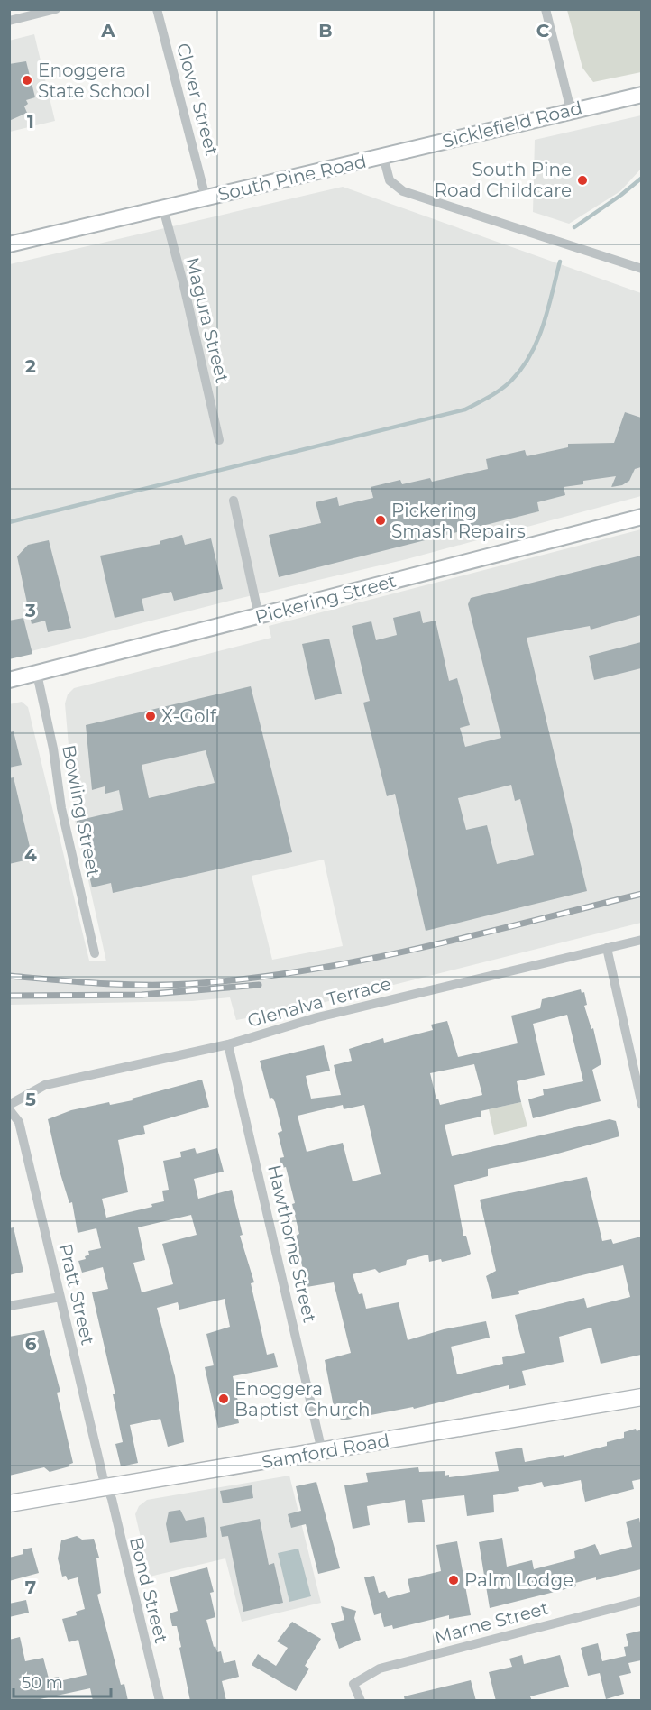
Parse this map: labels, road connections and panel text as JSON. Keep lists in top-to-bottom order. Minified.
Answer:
{"streets":{"main road":["Sicklefield Road","South Pine Road","Pickering Street","Samford Road"],"street":["Clover Street","Magura Street","Bowling Street","Glenalva Terrace","Hawthorne Street","Pratt Street","Bond Street","Marne Street"]},"crossings":[["Clover Street","South Pine Road"],["Sicklefield Road","South Pine Road"],["South Pine Road","Magura Street"],["Pickering Street","Bowling Street"],["Glenalva Terrace","Hawthorne Street"],["Hawthorne Street","Samford Road"],["Pratt Street","Samford Road"],["Pratt Street","Bond Street"],["Samford Road","Bond Street"]],"places":["Enoggera State School","South Pine Road Childcare","Pickering Smash Repairs","X-Golf","Enoggera Baptist Church","Palm Lodge"],"scale_bar":"50 m","grid":{"columns":["A","B","C"],"rows":["1","2","3","4","5","6","7"]}}
